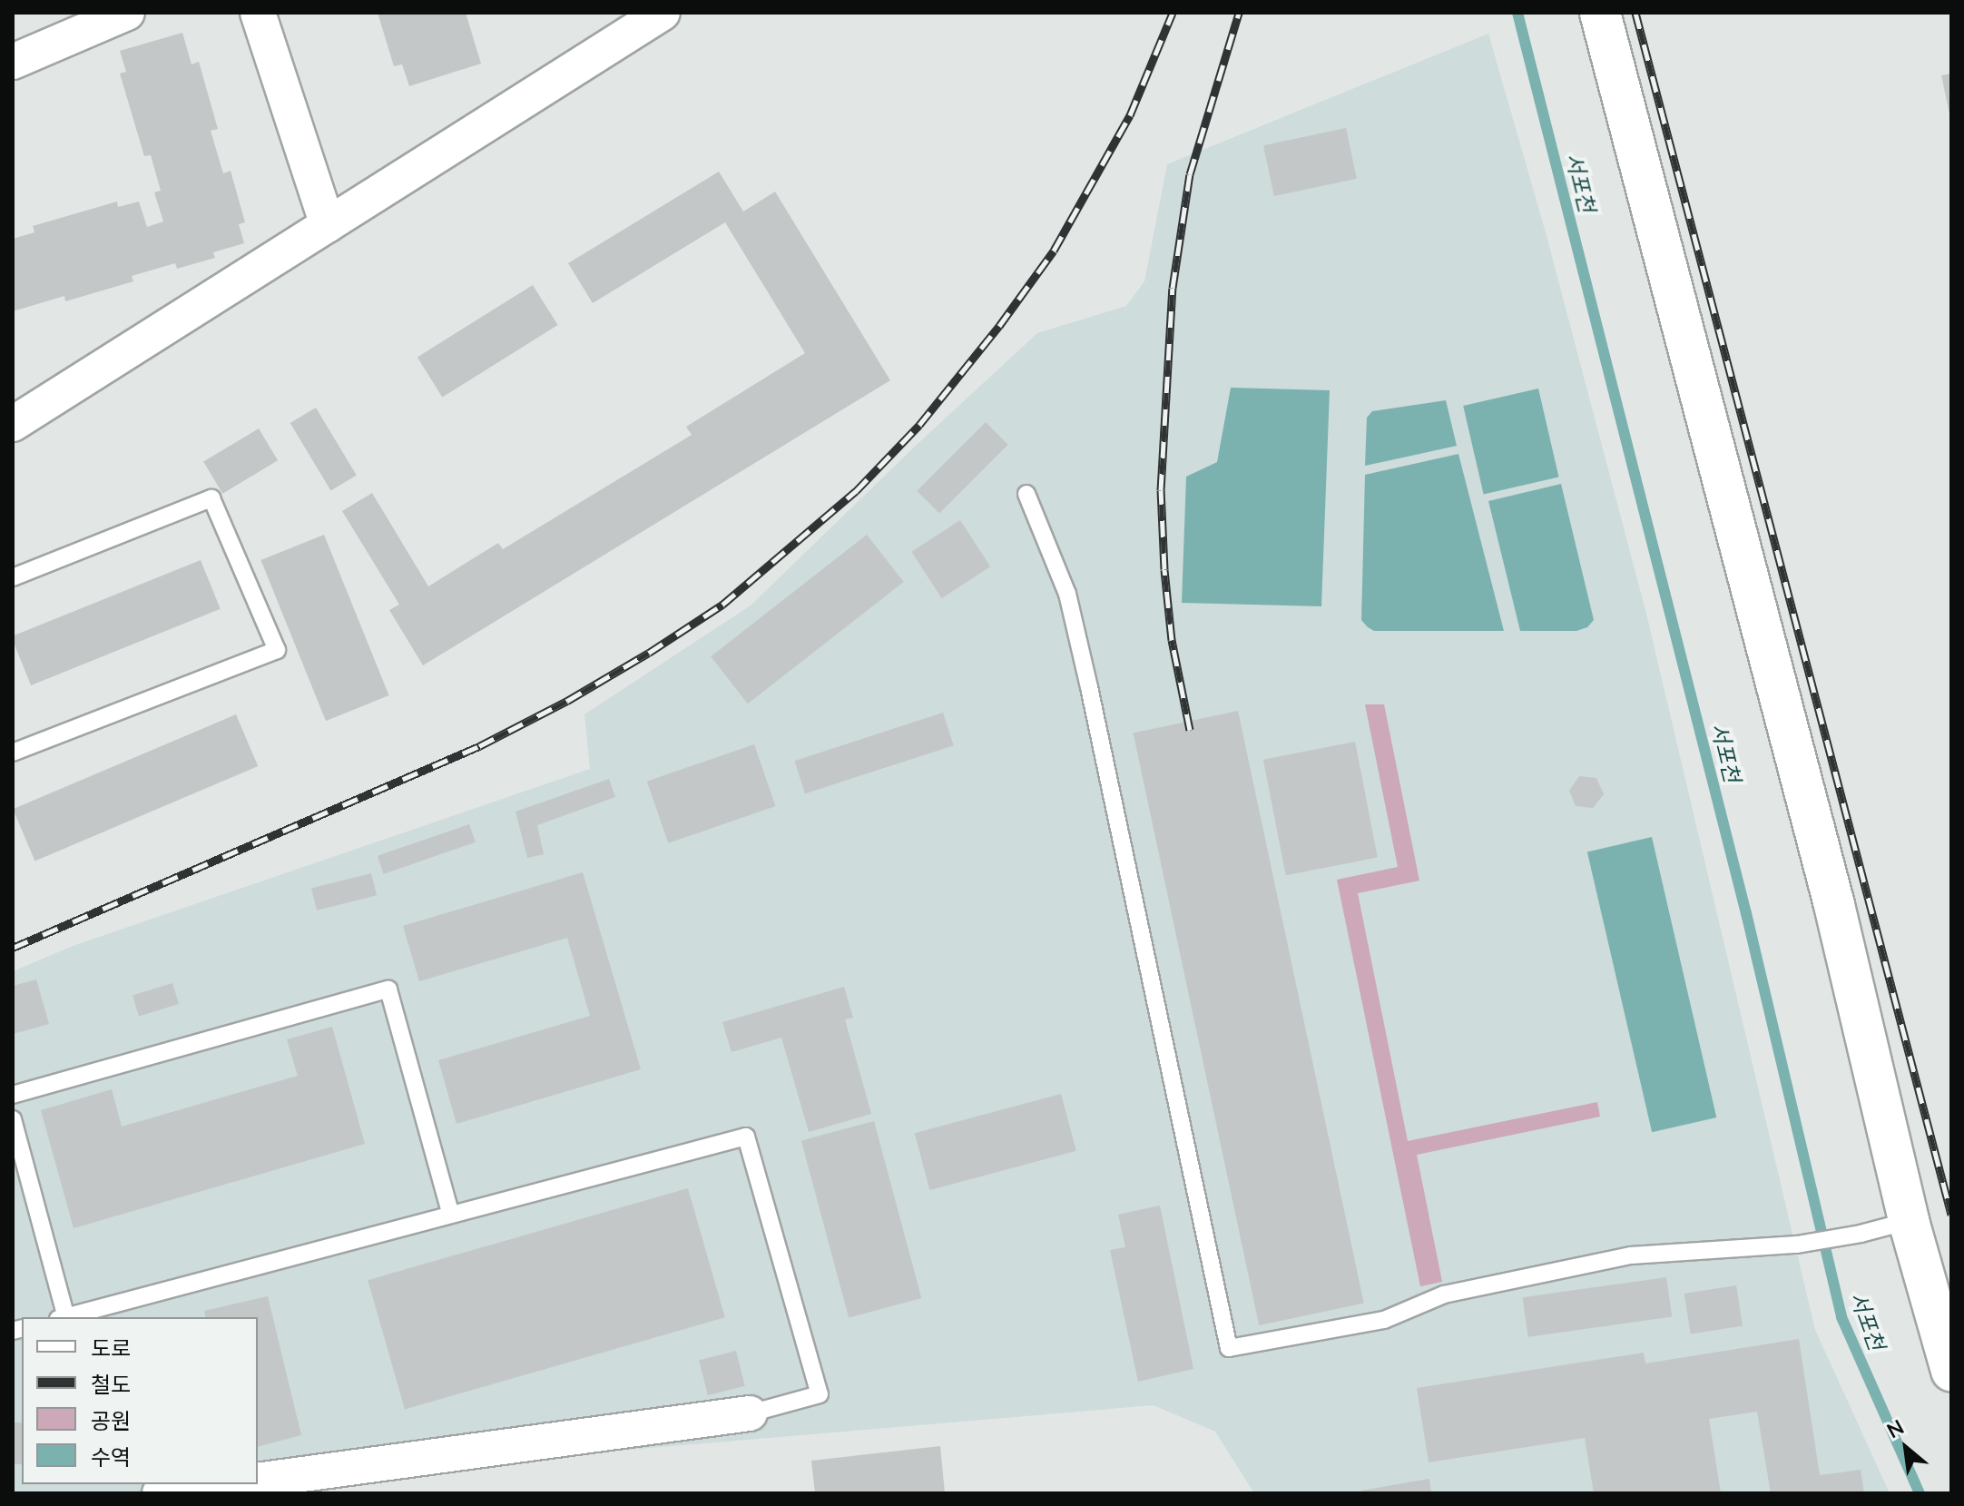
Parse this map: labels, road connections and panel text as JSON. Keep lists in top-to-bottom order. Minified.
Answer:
{"water":["서포천"],"legend":["도로","철도","공원","수역"],"north":"top left"}
